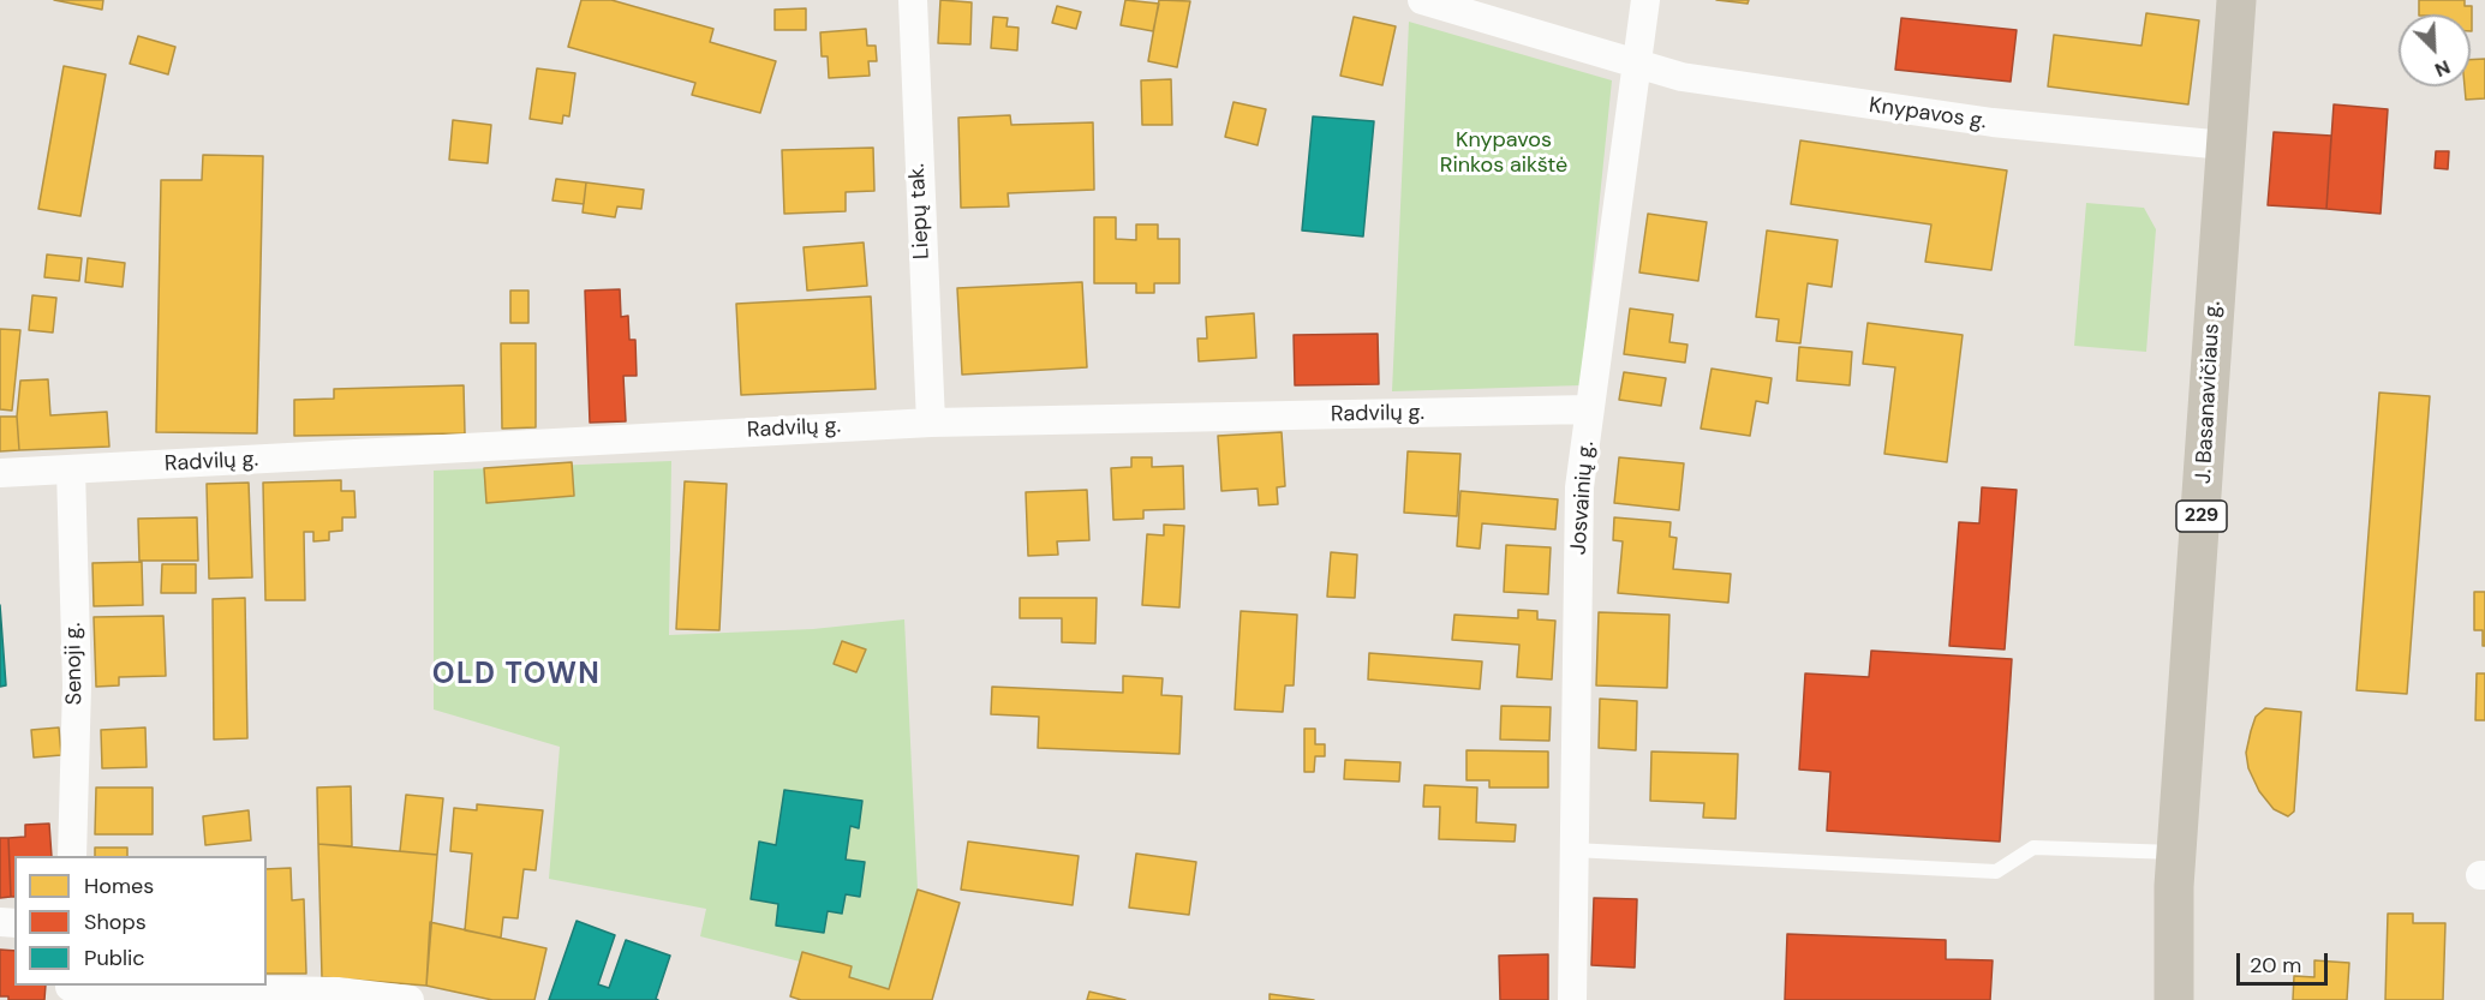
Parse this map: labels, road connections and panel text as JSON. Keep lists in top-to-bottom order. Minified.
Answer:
{"streets":{"main road":["J. Basanavičiaus g.","229"],"street":["Knypavos g.","Liepų tak.","Radvilų g.","Josvainių g.","Senoji g."]},"crossings":[["Knypavos g.","J. Basanavičiaus g."],["Knypavos g.","Josvainių g."],["Liepų tak.","Radvilų g."],["Radvilų g.","Josvainių g."],["Radvilų g.","Senoji g."]],"districts":["OLD TOWN"],"parks":["Knypavos Rinkos aikštė"],"legend":["Homes","Shops","Public"],"scale_bar":"20 m","north":"bottom right"}
